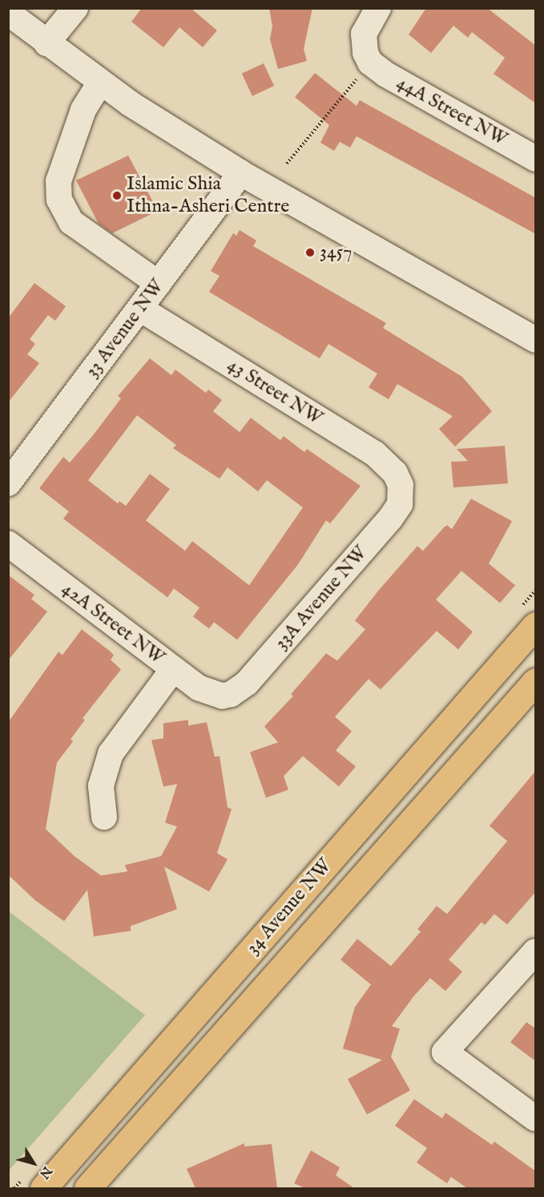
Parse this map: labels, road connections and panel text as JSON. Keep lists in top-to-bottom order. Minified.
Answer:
{"streets":{"main road":["34 Avenue NW"],"street":["44A Street NW","33 Avenue NW","43 Street NW","33A Avenue NW","42A Street NW"]},"crossings":[["33 Avenue NW","43 Street NW"],["43 Street NW","33A Avenue NW"],["33A Avenue NW","42A Street NW"]],"places":["Islamic Shia Ithna-Asheri Centre","3457"],"north":"bottom right"}
